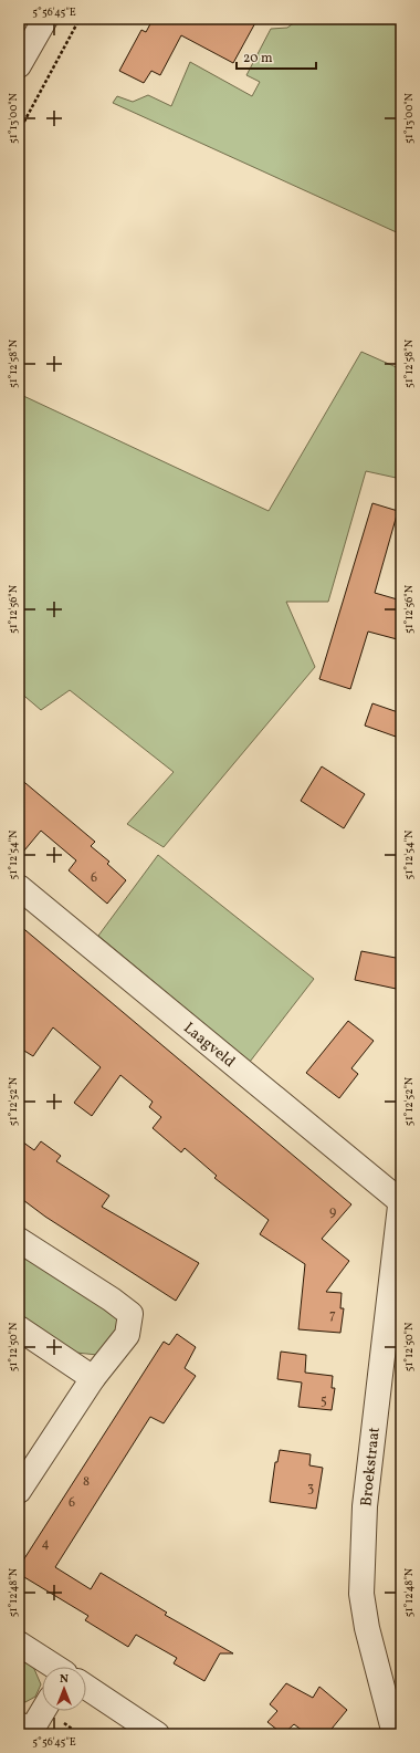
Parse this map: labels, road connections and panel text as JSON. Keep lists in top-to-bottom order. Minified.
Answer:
{"streets":{"street":["Laagveld","Broekstraat"]},"crossings":[["Laagveld","Broekstraat"]],"house_numbers":["6","9","7","5","8","3","6","4"],"scale_bar":"20 m","north":"top","coordinates":["5°56'45\"E","51°13'00\"N","51°12'58\"N","51°12'56\"N","51°12'54\"N","51°12'52\"N","51°12'50\"N","51°12'48\"N"]}
